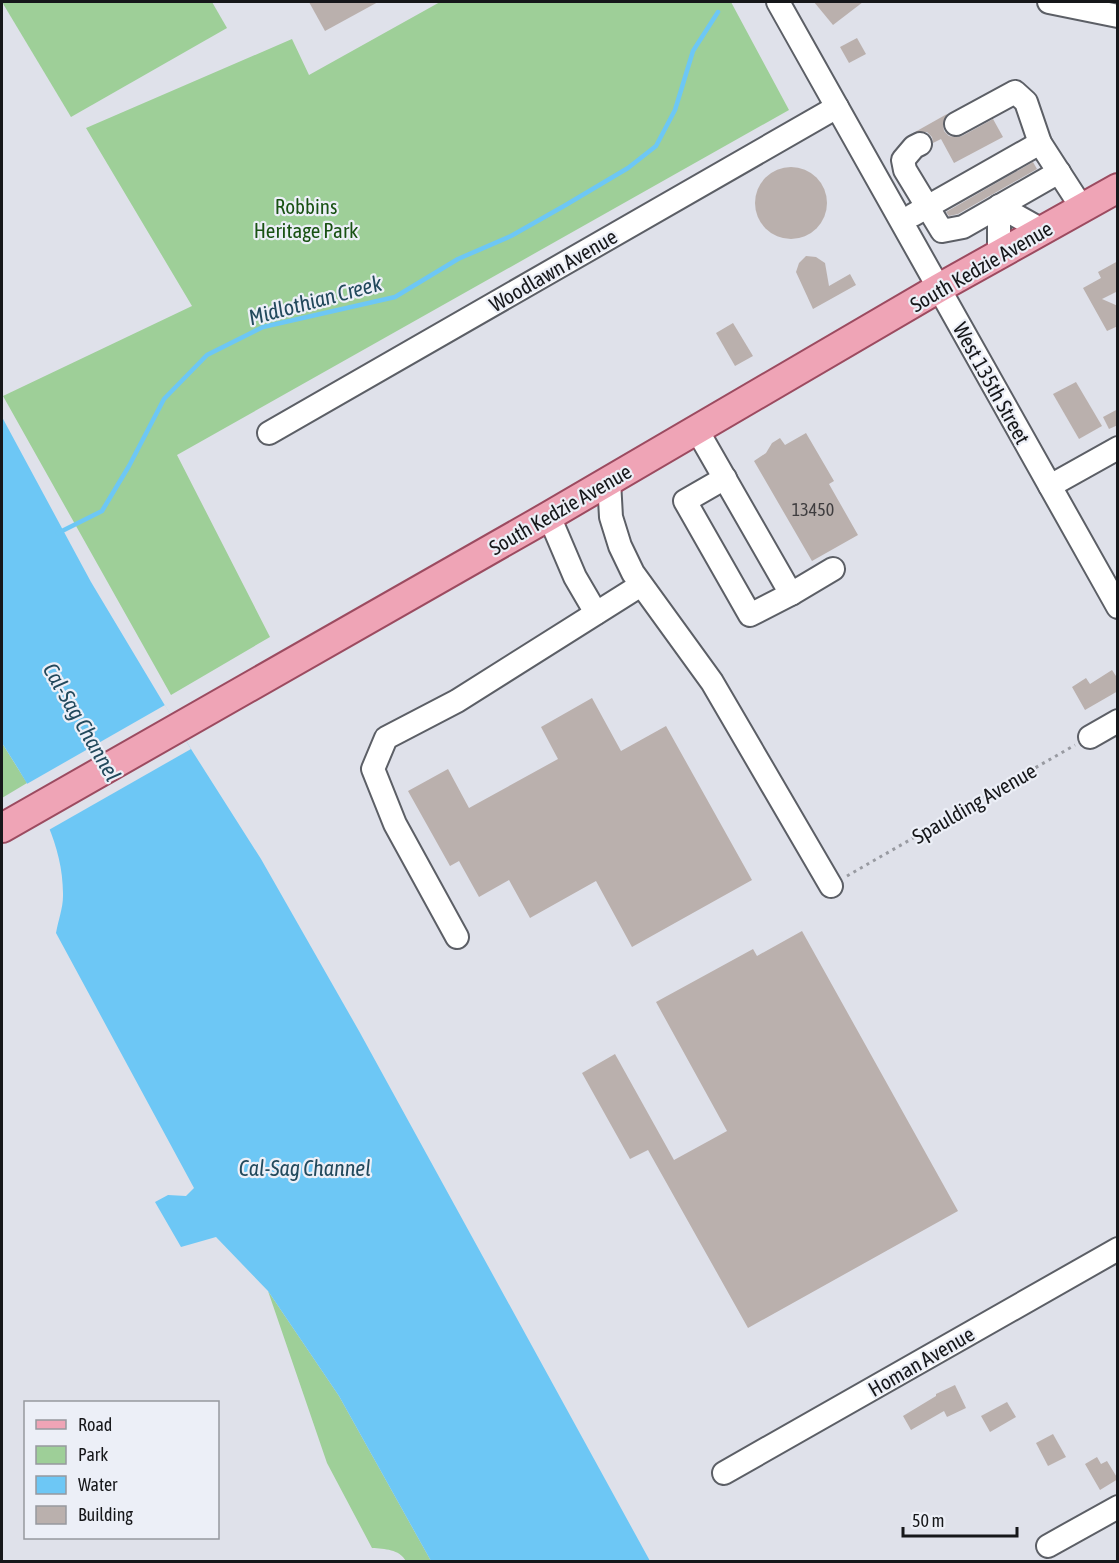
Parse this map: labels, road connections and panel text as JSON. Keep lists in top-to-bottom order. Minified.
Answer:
{"streets":{"main road":["South Kedzie Avenue"],"street":["Woodlawn Avenue","West 135th Street","Homan Avenue"],"path":["Spaulding Avenue"]},"crossings":[["South Kedzie Avenue","West 135th Street"],["Woodlawn Avenue","West 135th Street"]],"water":["Midlothian Creek","Cal-Sag Channel"],"parks":["Robbins Heritage Park"],"house_numbers":["13450"],"legend":["Road","Park","Water","Building"],"scale_bar":"50 m"}
